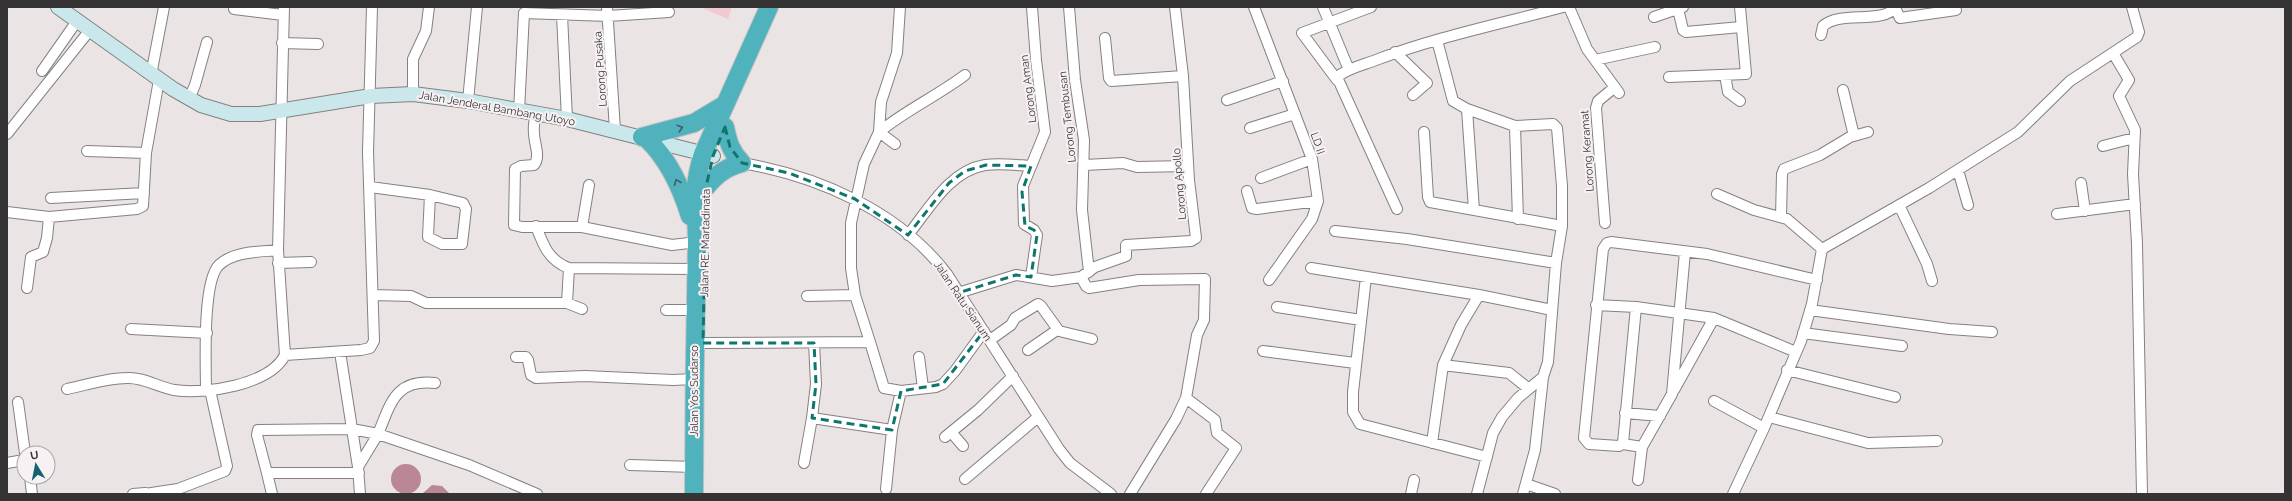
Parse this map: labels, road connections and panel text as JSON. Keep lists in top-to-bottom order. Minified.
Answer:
{"streets":{"highway":["Jalan RE. Martadinata","Jalan Yos Sudarso"],"street":["Lorong Pusaka","Lorong Aman","Jalan Jenderal Bambang Utoyo","Lorong Tembusan","LD II","Lorong Keramat","Lorong Apollo","Jalan Ratu Sianum"]},"crossings":[["Lorong Pusaka","Jalan Jenderal Bambang Utoyo"],["Jalan Jenderal Bambang Utoyo","Jalan RE. Martadinata"],["Jalan Jenderal Bambang Utoyo","Jalan Yos Sudarso"],["Lorong Tembusan","Lorong Apollo"],["Jalan RE. Martadinata","Jalan Yos Sudarso"]],"north":"top"}
